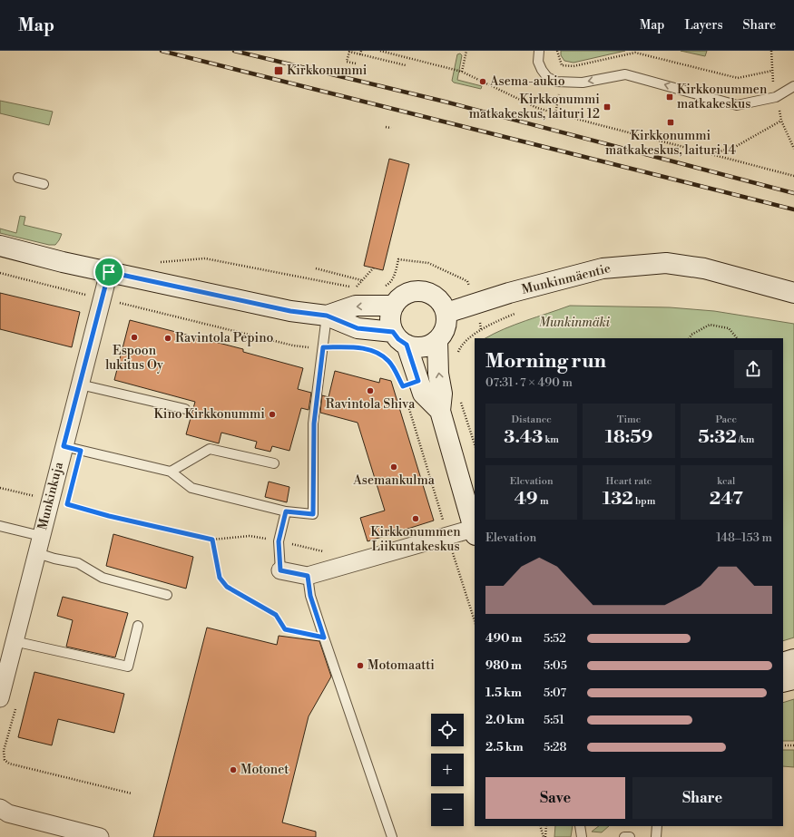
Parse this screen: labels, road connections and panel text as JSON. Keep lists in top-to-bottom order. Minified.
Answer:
{"streets":{"street":["Munkinmäentie","Munkinkuja"]},"parks":["Munkinmäki"],"places":{"transit":["Kirkkonummi","Kirkkonummen matkakeskus","Kirkkonummi matkakeskus, laituri 12","Kirkkonummi matkakeskus, laituri 14"],"other":["Asema-aukio","Espoon lukitus Oy","Ravintola Pepino","Ravintola Shiva","Kino Kirkkonummi","Asemankulma","Kirkkonummen Liikuntakeskus","Motomaatti","Motonet"]},"page":{"header":"Map","nav":["Map","Layers","Share"],"heading":["Morning run","07:31 · 7 × 490 m"],"stats":[["Distance","3.43 km"],["Time","18:59"],["Pace","5:32 /km"],["Elevation","49 m"],["Heart rate","132 bpm"],["kcal","247"]],"chart":["Elevation","148–153 m"],"list":[{"name":"490 m","note":"5:52"},{"name":"980 m","note":"5:05"},{"name":"1.5 km","note":"5:07"},{"name":"2.0 km","note":"5:51"},{"name":"2.5 km","note":"5:28"}],"map_buttons":["+","−"],"buttons":["Save","Share"]}}
